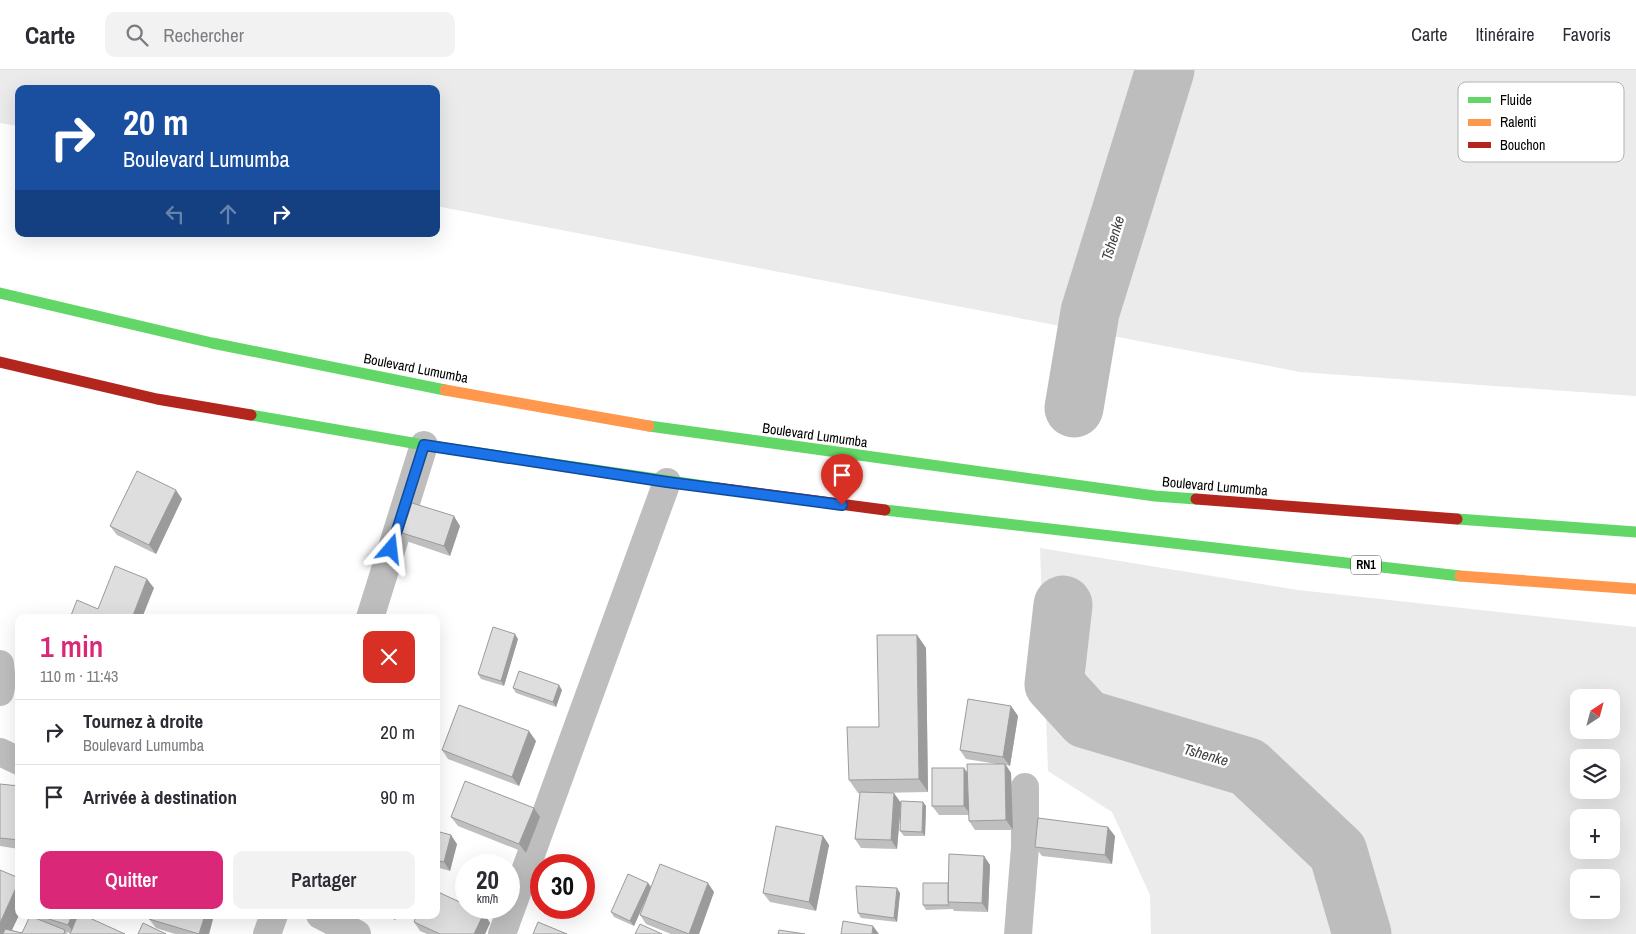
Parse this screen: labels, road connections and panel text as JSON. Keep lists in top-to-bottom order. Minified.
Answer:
{"streets":{"highway":["Boulevard Lumumba","RN1"]},"water":["Tshenke"],"legend":["Fluide","Ralenti","Bouchon"],"north":"top right","page":{"header":"Carte","search":"Rechercher","nav":["Carte","Itinéraire","Favoris"],"turn":["20 m","Boulevard Lumumba"],"heading":["1 min","110 m · 11:43"],"map_buttons":["+","−"],"list":[{"name":"Tournez à droite","note":"Boulevard Lumumba","value":"20 m"},{"name":"Arrivée à destination","value":"90 m"}],"buttons":["Quitter","Partager"],"speed":"20 km/h","limit":"30"}}
